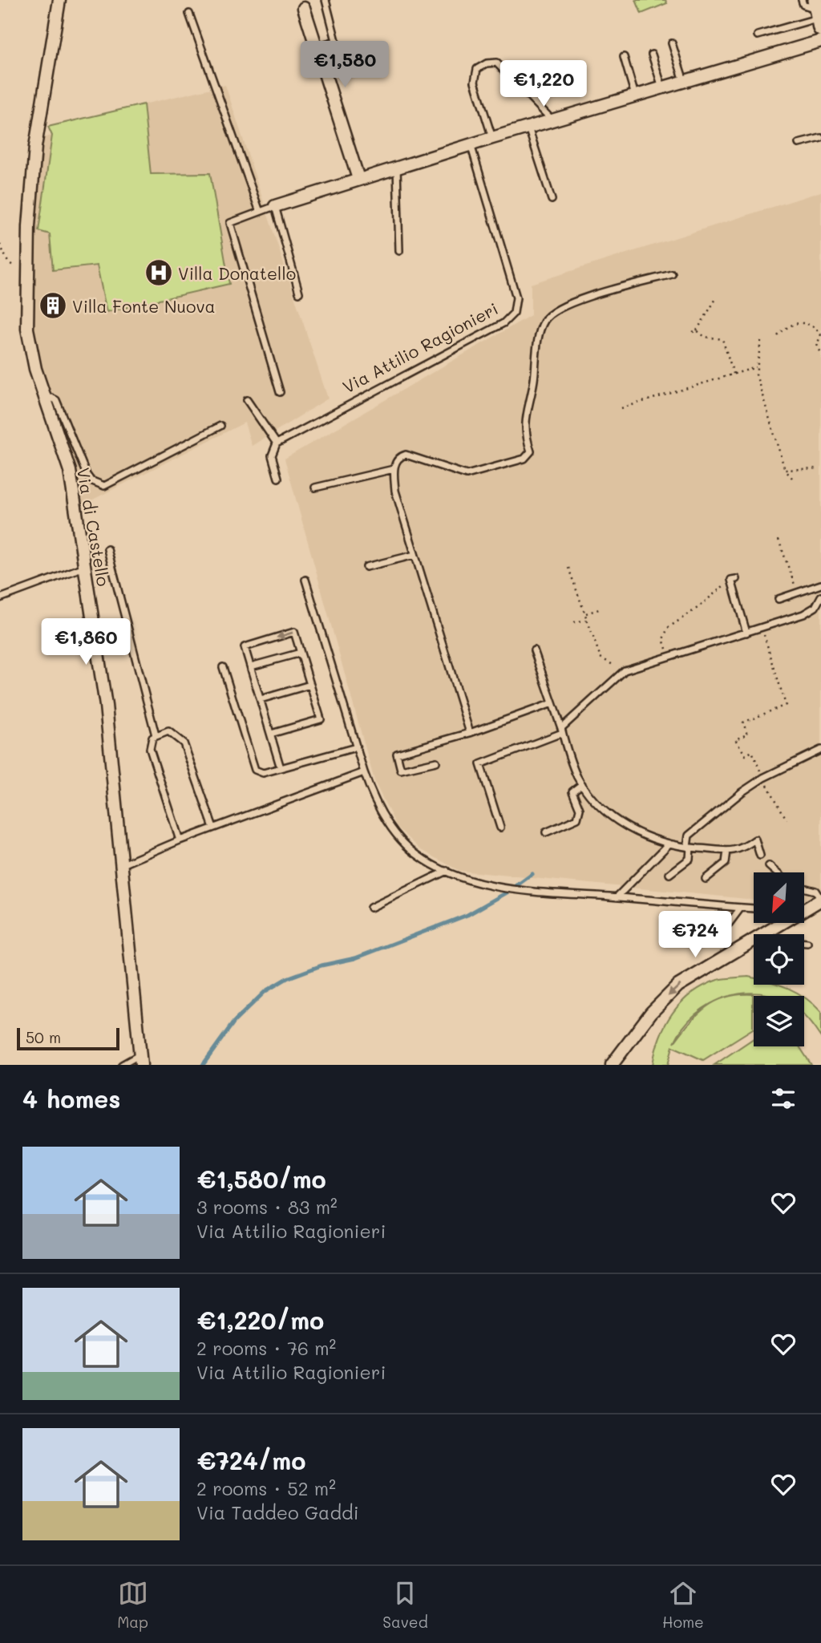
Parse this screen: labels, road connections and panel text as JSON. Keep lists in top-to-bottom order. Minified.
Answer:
{"streets":{"street":["Via di Castello"],"lane":["Via Attilio Ragionieri"]},"places":{"hospital":["Villa Donatello"],"building":["Villa Fonte Nuova"]},"scale_bar":"50 m","north":"bottom left","page":{"price":["€1,580","€1,220","€1,860","€724"],"scale":"50 m","heading":"4 homes","list":[{"name":"€1,580/mo","note":"3 rooms · 83 m² · Via Attilio Ragionieri"},{"name":"€1,220/mo","note":"2 rooms · 76 m² · Via Attilio Ragionieri"},{"name":"€724/mo","note":"2 rooms · 52 m² · Via Taddeo Gaddi"}],"tabs":["Map","Saved","Home"]}}
